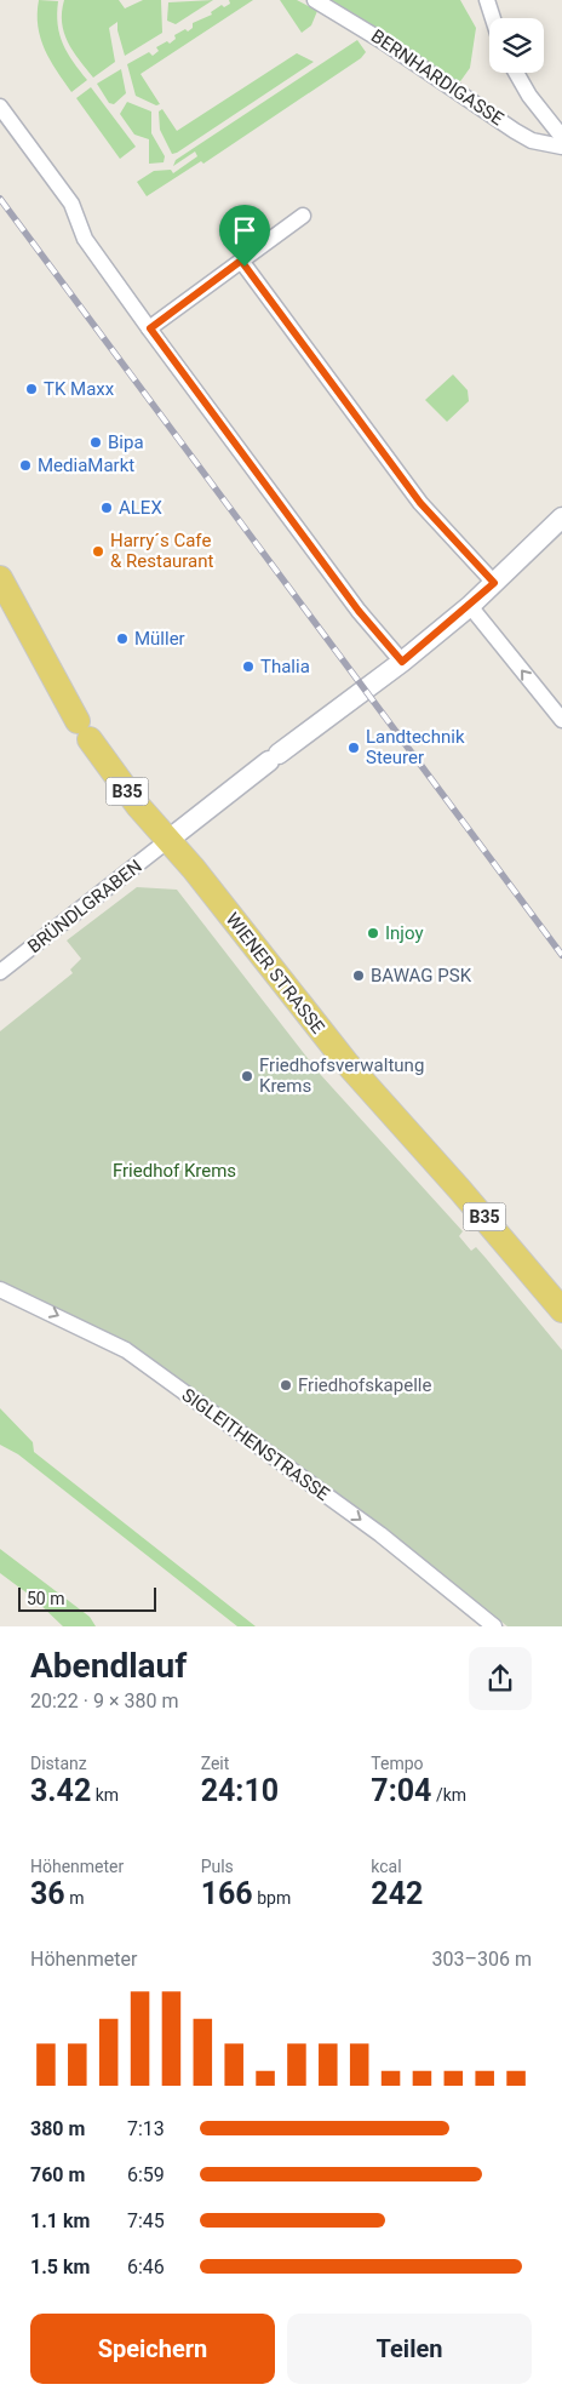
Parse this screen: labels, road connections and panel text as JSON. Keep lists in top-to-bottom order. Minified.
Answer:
{"streets":{"main road":["B35","WIENER STRASSE"],"street":["BERNHARDIGASSE","BRÜNDLGRABEN","SIGLEITHENSTRASSE"]},"crossings":[["BRÜNDLGRABEN","WIENER STRASSE"]],"one_way":["SIGLEITHENSTRASSE"],"parks":["Friedhof Krems"],"places":["TK Maxx","Bipa","MediaMarkt","ALEX","Harry´s Cafe & Restaurant","Müller","Thalia","Landtechnik Steurer","Injoy","BAWAG PSK","Friedhofsverwaltung Krems","Friedhofskapelle"],"scale_bar":"50 m","page":{"scale":"50 m","heading":["Abendlauf","20:22 · 9 × 380 m"],"stats":[["Distanz","3.42 km"],["Zeit","24:10"],["Tempo","7:04 /km"],["Höhenmeter","36 m"],["Puls","166 bpm"],["kcal","242"]],"chart":["Höhenmeter","303–306 m"],"list":[{"name":"380 m","note":"7:13"},{"name":"760 m","note":"6:59"},{"name":"1.1 km","note":"7:45"},{"name":"1.5 km","note":"6:46"}],"buttons":["Speichern","Teilen"]}}
